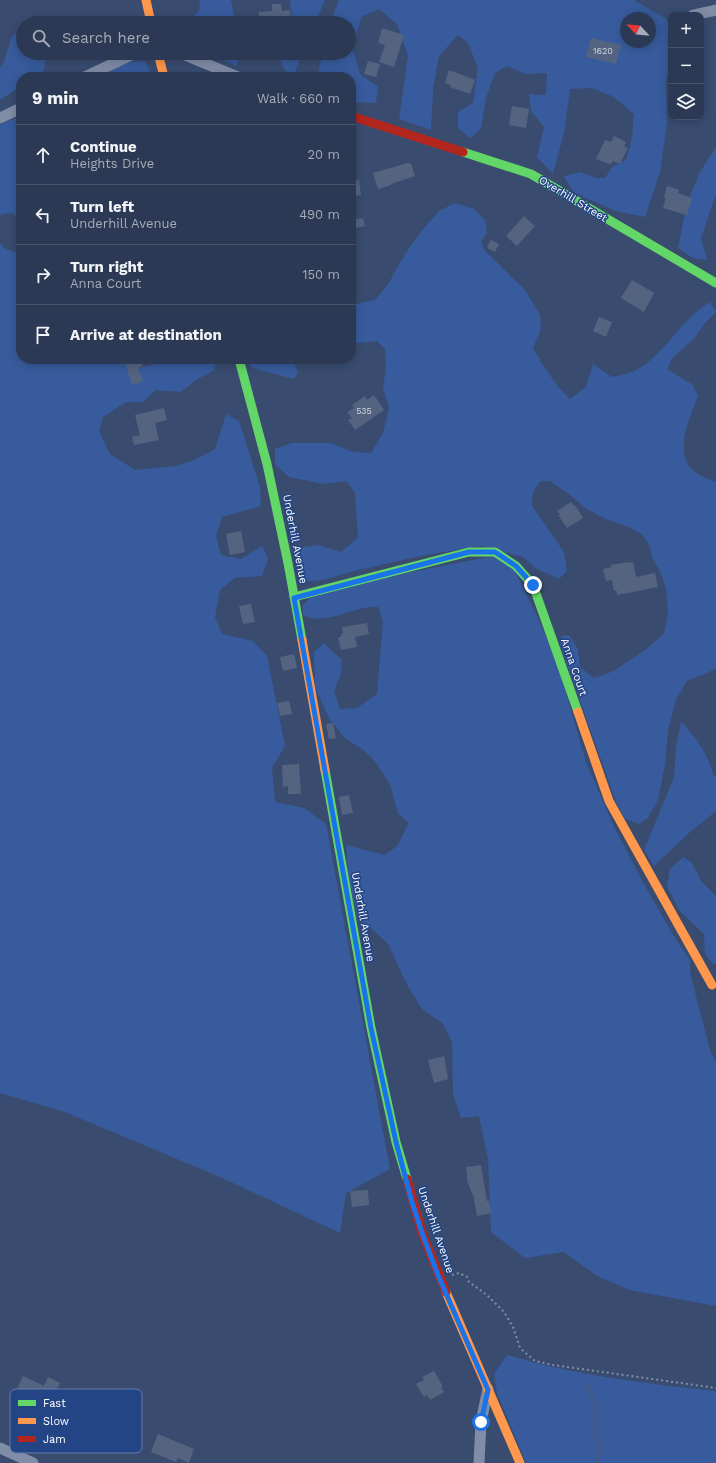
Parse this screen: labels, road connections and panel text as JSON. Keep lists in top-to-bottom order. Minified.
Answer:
{"streets":{"main road":["Overhill Street","Underhill Avenue","Anna Court"]},"crossings":[["Underhill Avenue","Anna Court"]],"house_numbers":["1620","535"],"legend":["Fast","Slow","Jam"],"north":"top left","page":{"map_buttons":["+","−"],"search":"Search here","heading":["9 min","Walk · 660 m"],"list":[["Continue","Heights Drive","20 m"],["Turn left","Underhill Avenue","490 m"],["Turn right","Anna Court","150 m"],"Arrive at destination"]}}
